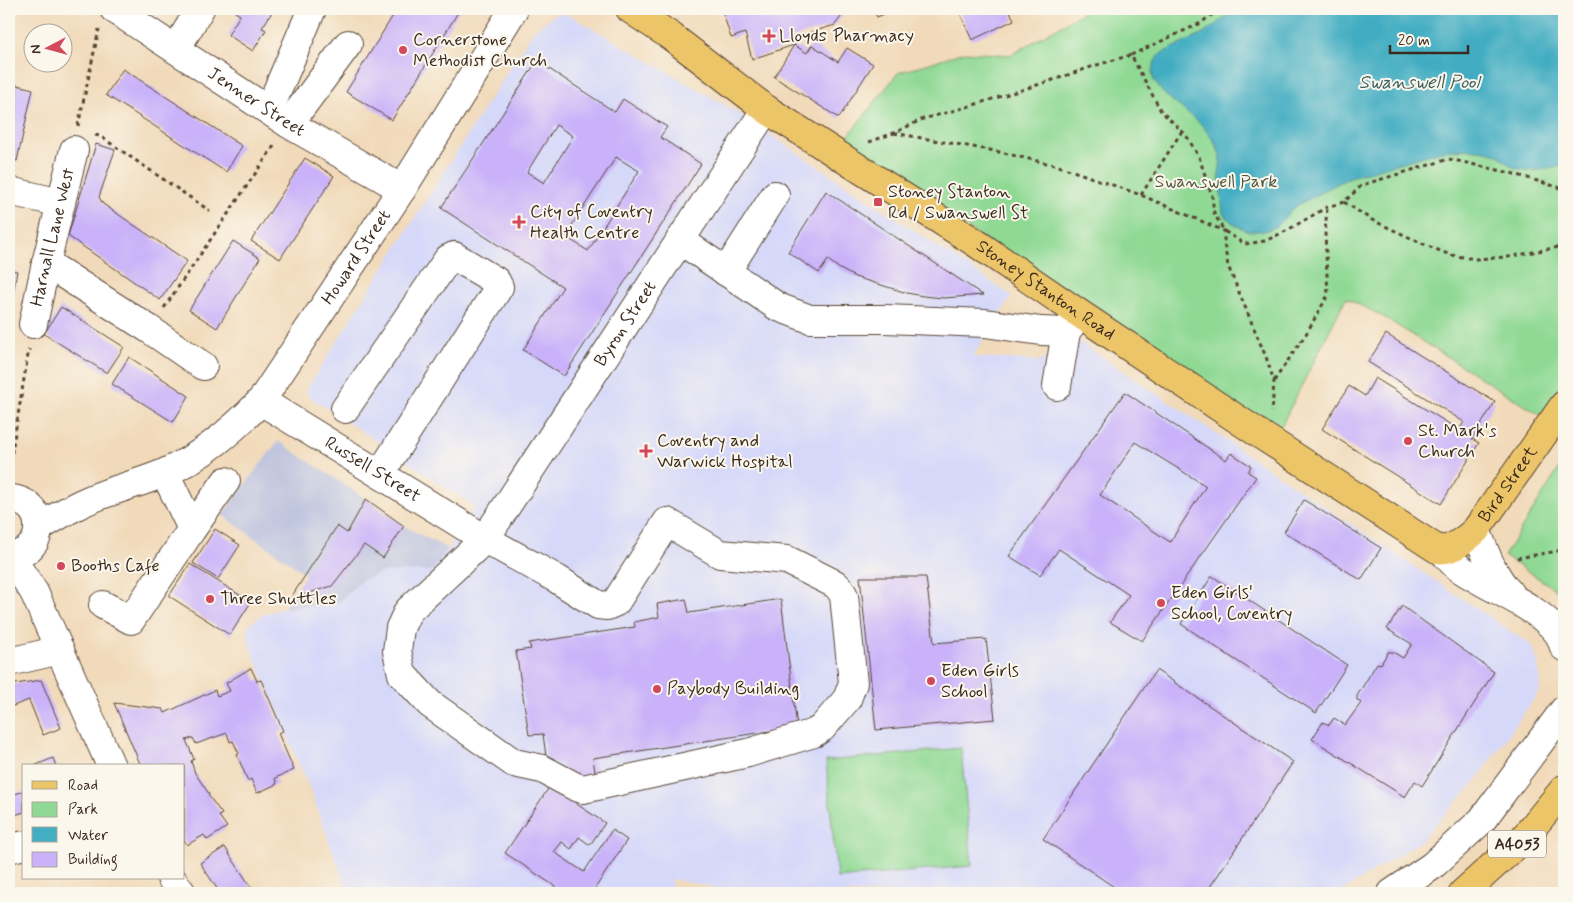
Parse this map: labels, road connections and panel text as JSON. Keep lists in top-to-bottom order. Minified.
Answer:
{"streets":{"main road":["Stoney Stanton Road","Bird Street","A4053"],"street":["Jenner Street","Harnall Lane West","Howard Street","Byron Street","Russell Street"]},"crossings":[["Jenner Street","Howard Street"],["Howard Street","Russell Street"],["Stoney Stanton Road","Byron Street"],["Stoney Stanton Road","Bird Street"],["Byron Street","Russell Street"]],"water":["Swanswell Pool"],"parks":["Swanswell Park"],"places":{"health":["Lloyds Pharmacy","City of Coventry Health Centre","Coventry and Warwick Hospital"],"other":["Cornerstone Methodist Church","St. Mark's Church","Booths Cafe","Three Shuttles","Eden Girls' School, Coventry","Eden Girls School","Paybody Building"],"transit":["Stoney Stanton Rd / Swanswell St"]},"legend":["Road","Park","Water","Building"],"scale_bar":"20 m","north":"left"}
